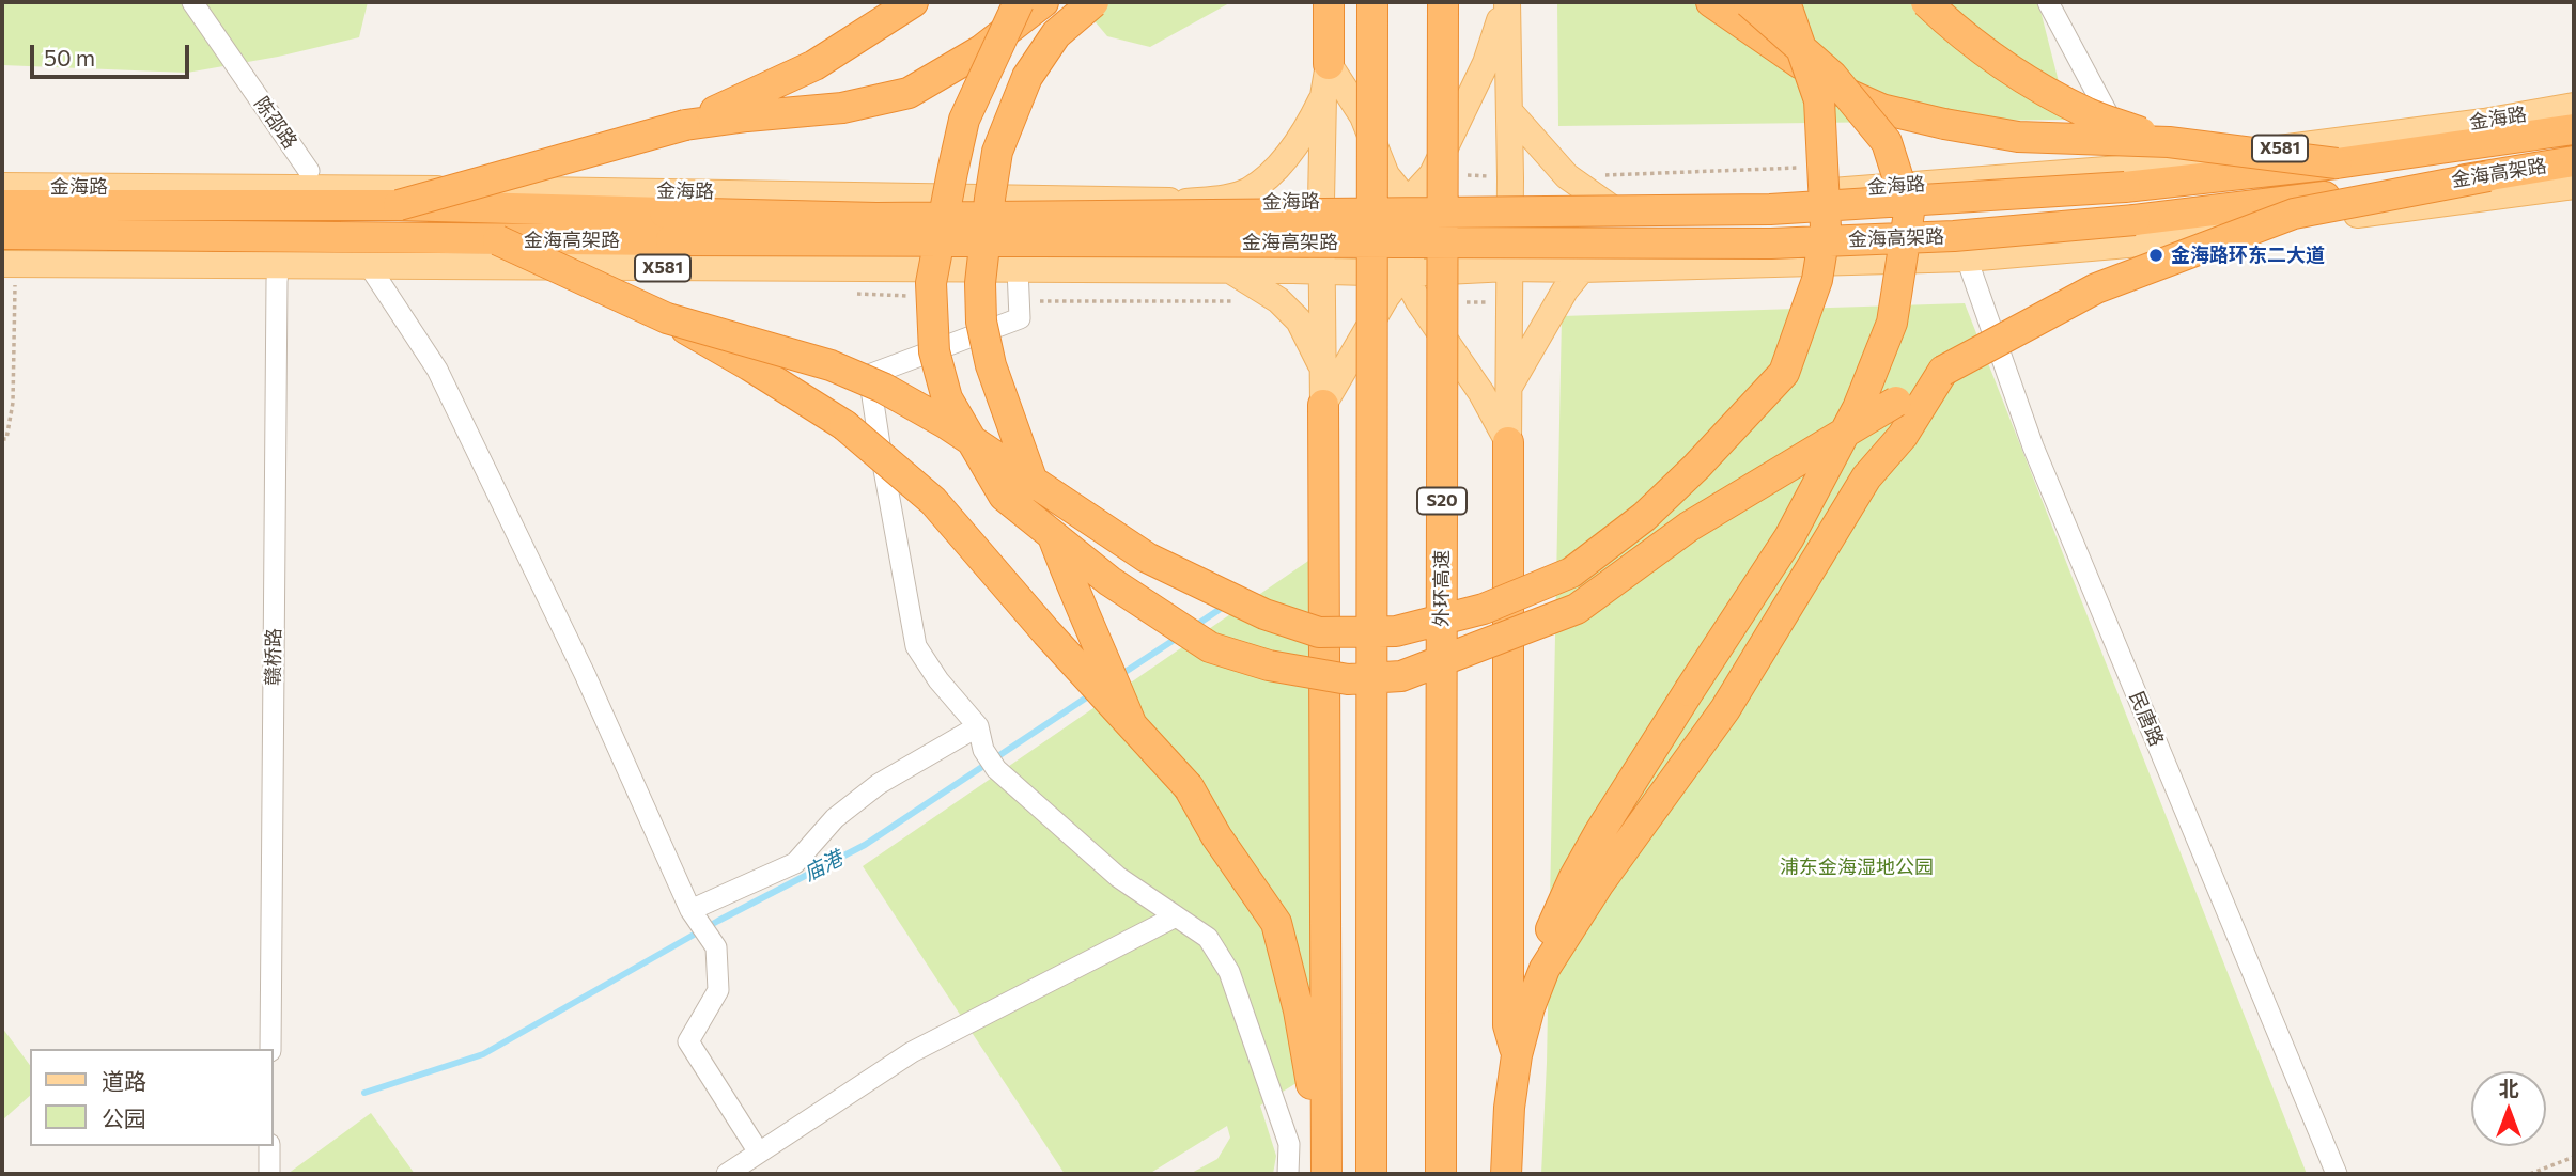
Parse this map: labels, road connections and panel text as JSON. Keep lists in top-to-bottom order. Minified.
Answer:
{"streets":{"highway":["金海高架路","S20","外环高速"],"main road":["金海路","X581"],"street":["陈邵路","赣桥路","民唐路"]},"crossings":[["X581","赣桥路"],["X581","民唐路"]],"water":["庙港"],"parks":["浦东金海湿地公园"],"places":["金海路环东二大道"],"legend":["道路","公园"],"scale_bar":"50 m","north":"top"}
